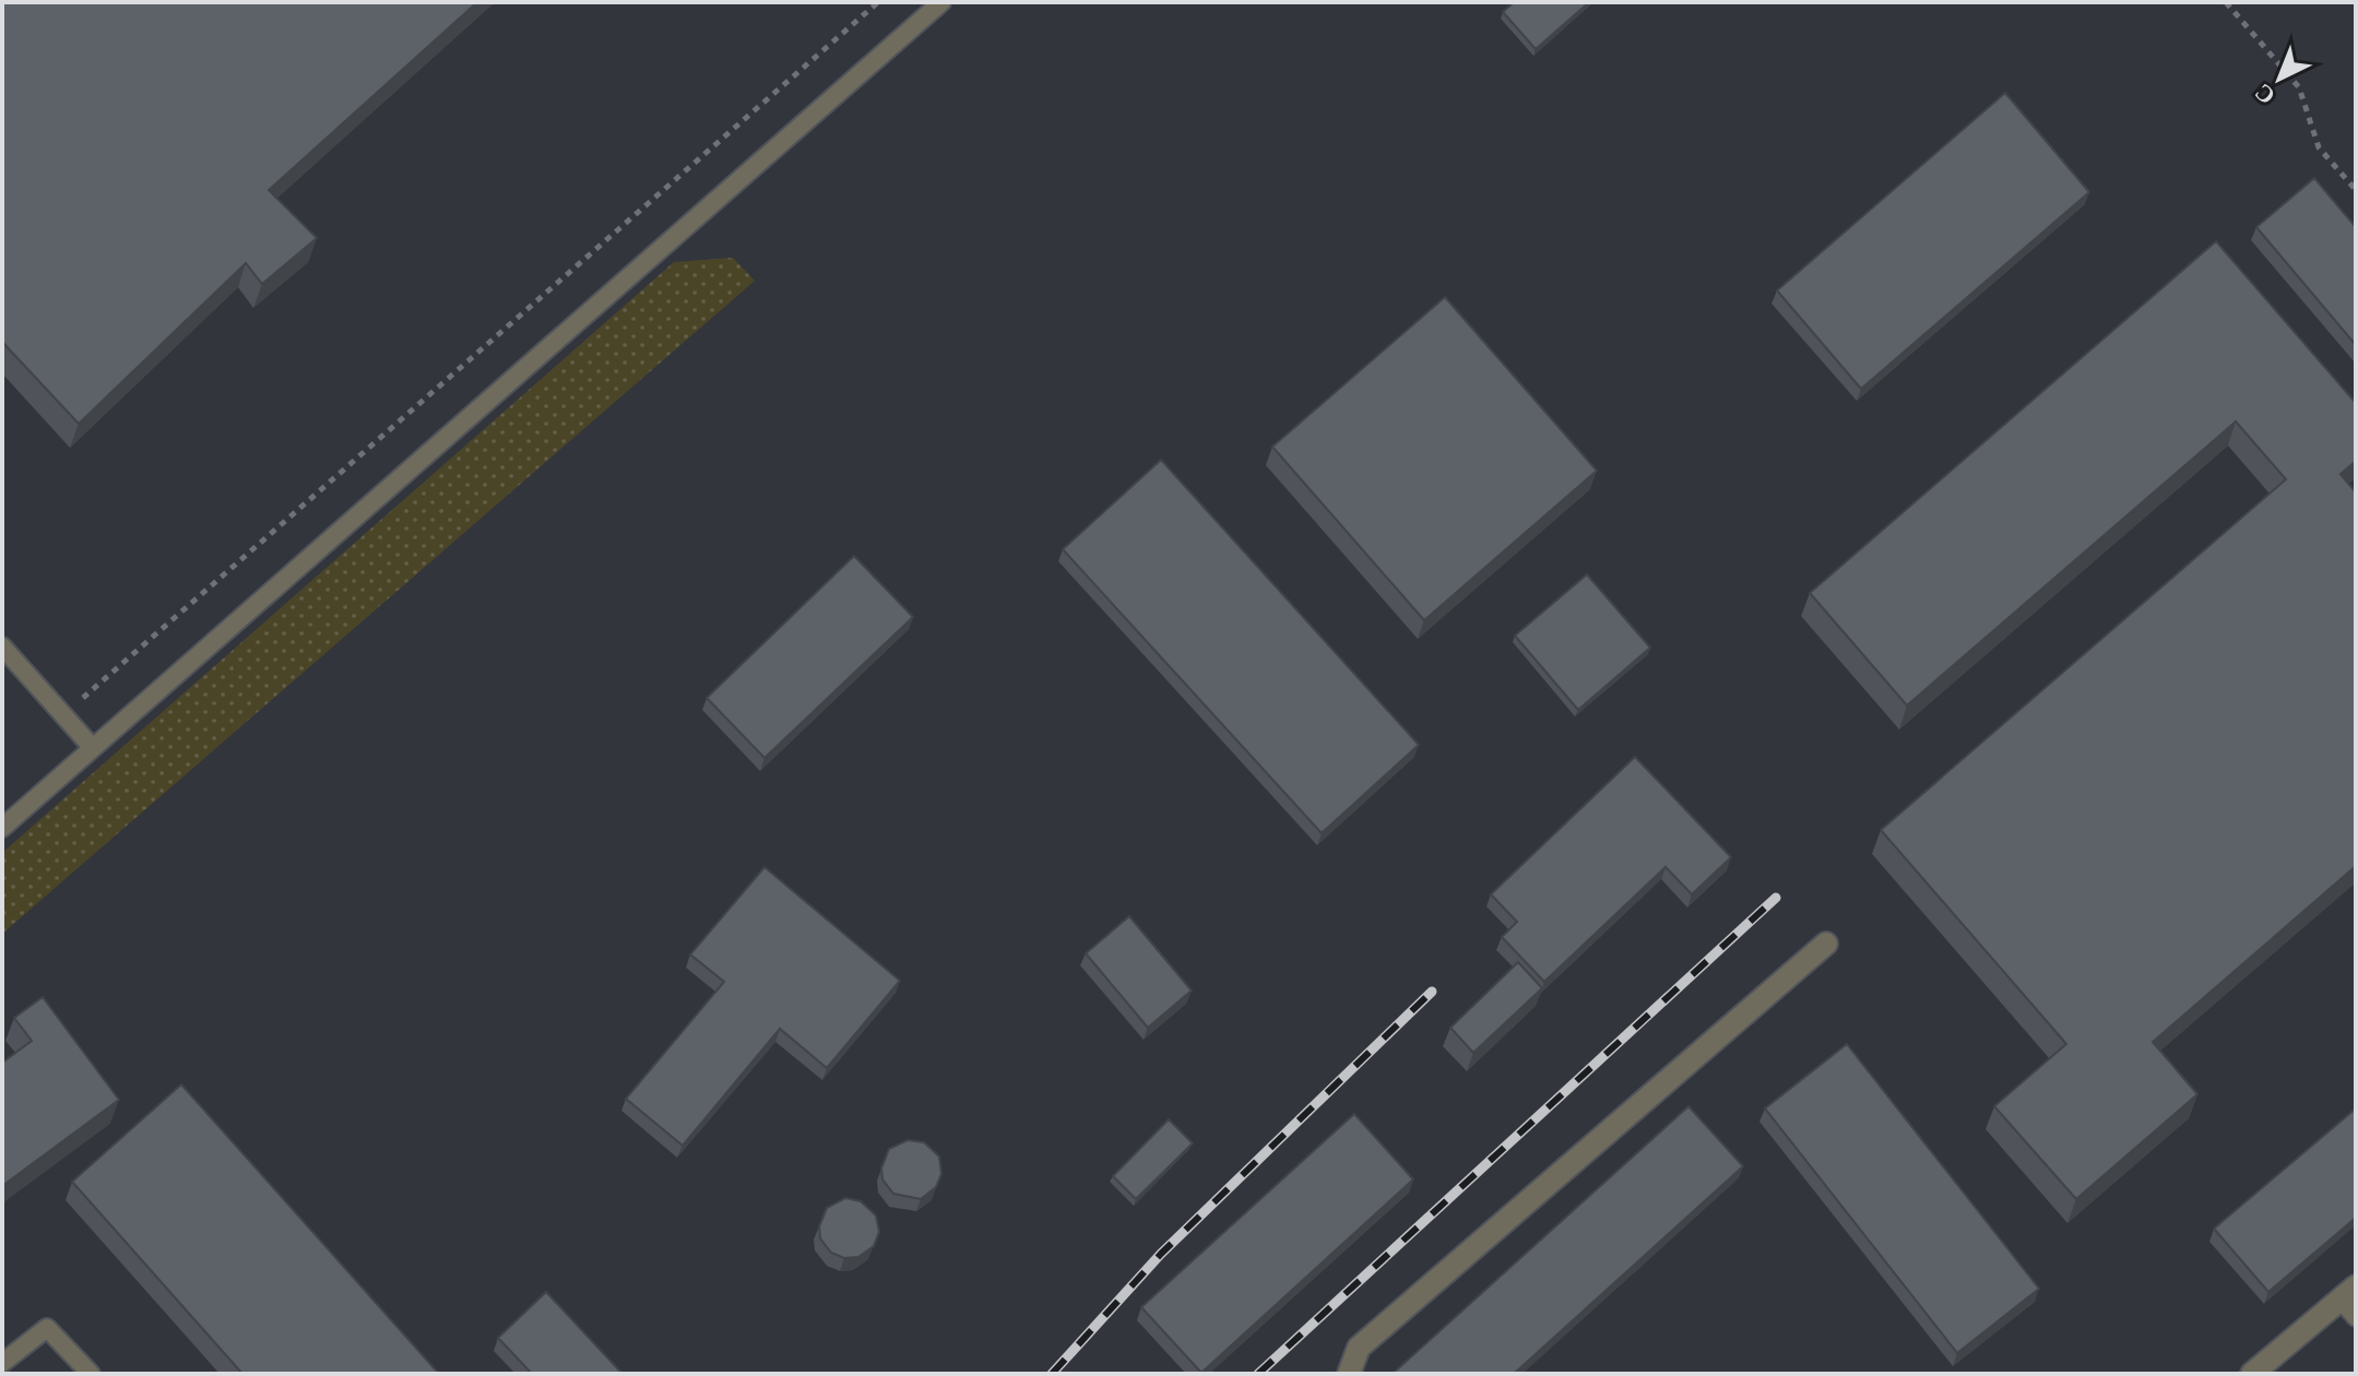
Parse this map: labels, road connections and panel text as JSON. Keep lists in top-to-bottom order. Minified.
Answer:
{"north":"bottom left"}
